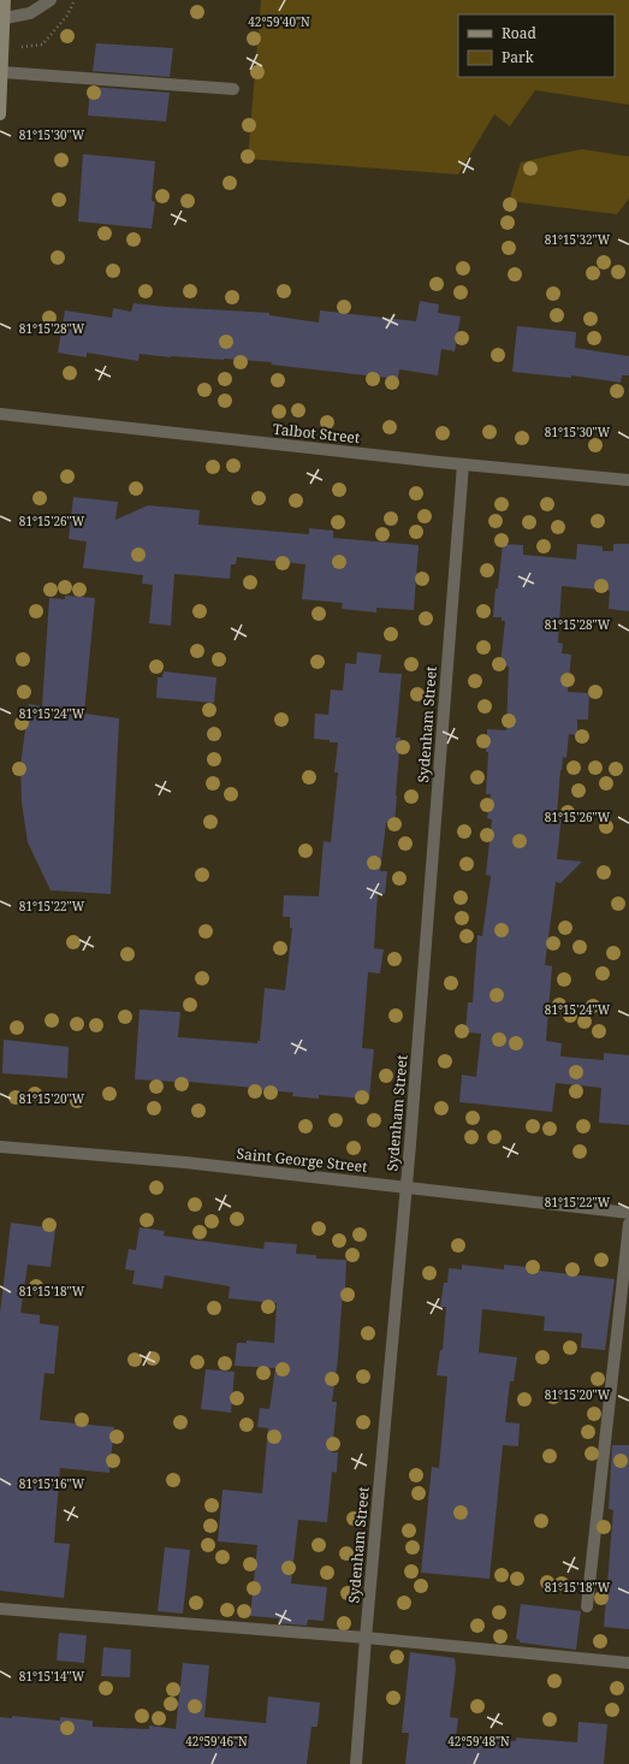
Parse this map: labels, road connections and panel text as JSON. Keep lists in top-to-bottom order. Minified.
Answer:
{"streets":{"street":["Talbot Street","Sydenham Street","Saint George Street"]},"crossings":[["Talbot Street","Sydenham Street"],["Sydenham Street","Saint George Street"]],"legend":["Road","Park"],"coordinates":["42°59'40\"N","81°15'30\"W","81°15'32\"W","81°15'28\"W","81°15'26\"W","81°15'24\"W","81°15'22\"W","81°15'20\"W","81°15'18\"W","81°15'16\"W","81°15'14\"W","42°59'46\"N","42°59'48\"N"]}
